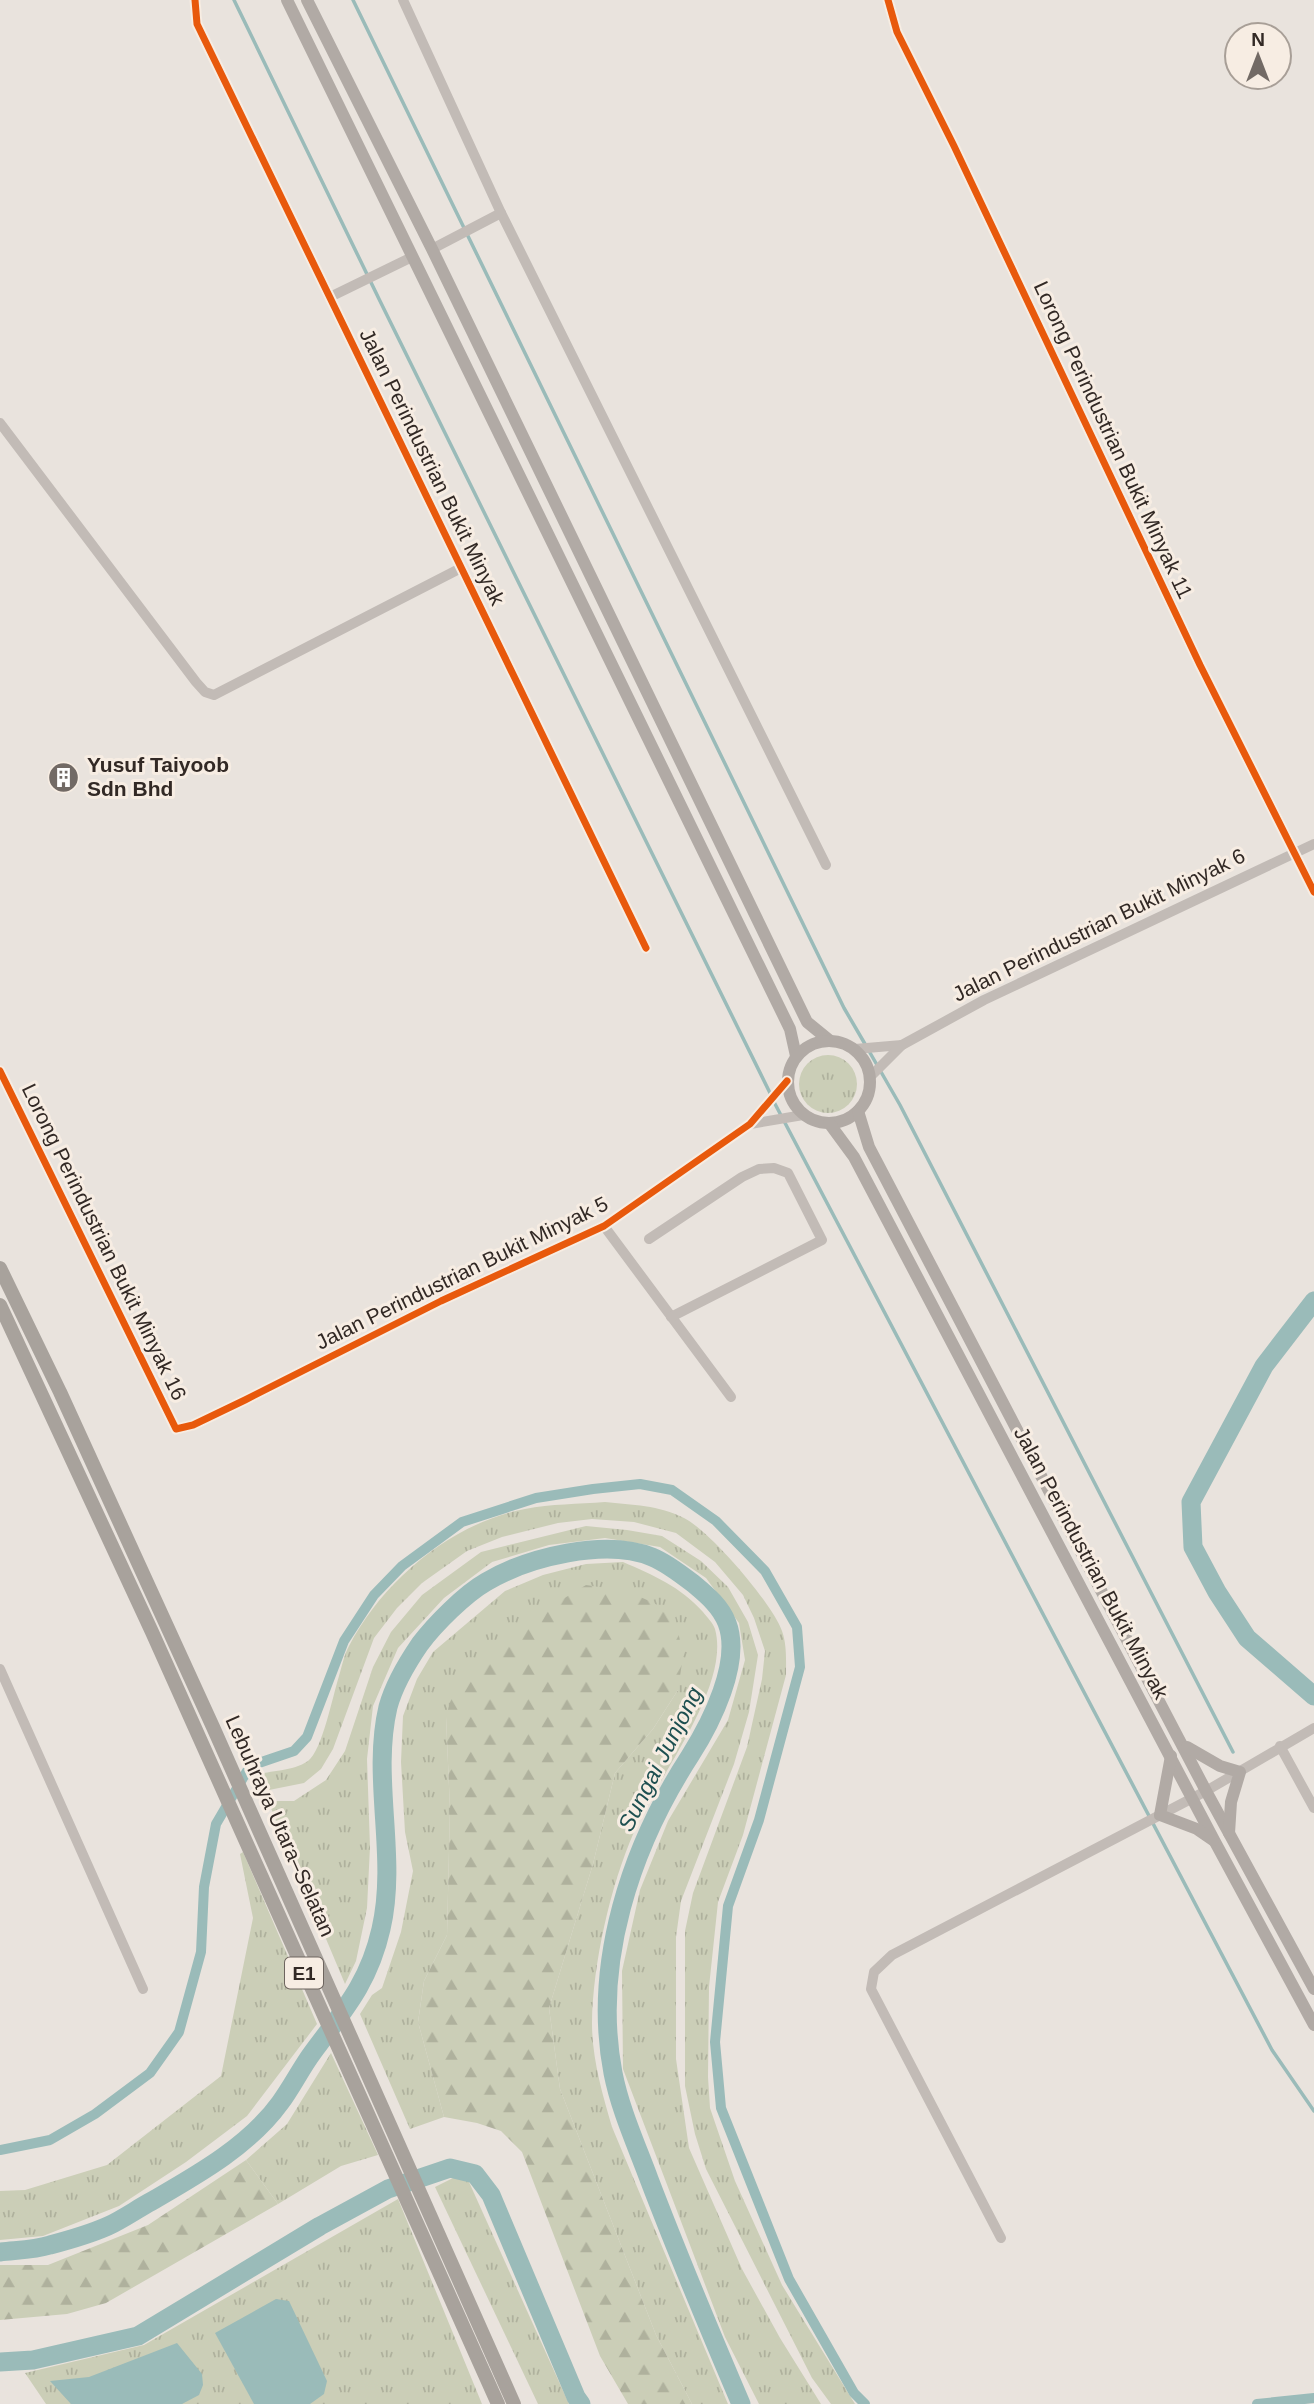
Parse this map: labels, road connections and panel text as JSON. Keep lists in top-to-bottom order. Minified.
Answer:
{"streets":{"highway":["Lebuhraya Utara–Selatan","E1"],"main road":["Jalan Perindustrian Bukit Minyak"],"street":["Lorong Perindustrian Bukit Minyak 11","Jalan Perindustrian Bukit Minyak 6","Lorong Perindustrian Bukit Minyak 16","Jalan Perindustrian Bukit Minyak 5"]},"crossings":[["Lorong Perindustrian Bukit Minyak 11","Jalan Perindustrian Bukit Minyak 6"],["Lorong Perindustrian Bukit Minyak 16","Jalan Perindustrian Bukit Minyak 5"]],"water":["Sungai Junjong"],"places":{"building":["Yusuf Taiyoob Sdn Bhd"]},"north":"top"}
